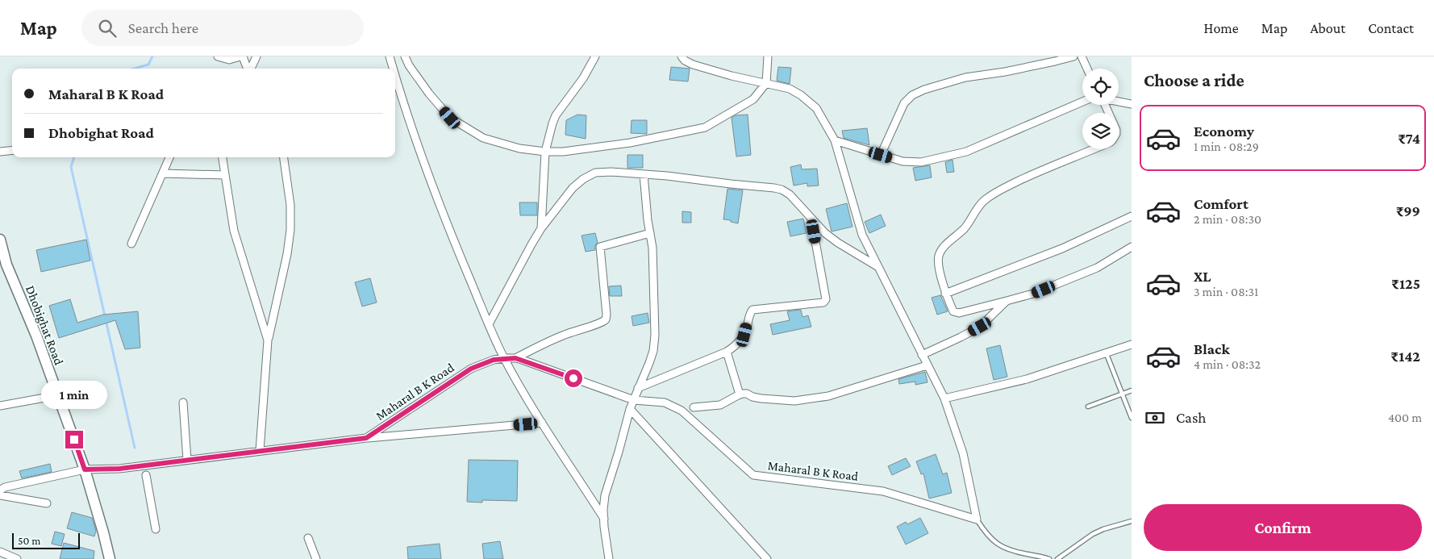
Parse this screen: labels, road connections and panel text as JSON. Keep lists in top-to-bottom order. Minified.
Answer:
{"streets":{"street":["Dhobighat Road","Maharal B K Road"]},"crossings":[["Dhobighat Road","Maharal B K Road"]],"scale_bar":"50 m","page":{"header":"Map","search":"Search here","nav":["Home","Map","About","Contact"],"heading":"Choose a ride","banner":["Maharal B K Road","Dhobighat Road"],"list":[{"name":"Economy","note":"1 min · 08:29","value":"₹74"},{"name":"Comfort","note":"2 min · 08:30","value":"₹99"},{"name":"XL","note":"3 min · 08:31","value":"₹125"},{"name":"Black","note":"4 min · 08:32","value":"₹142"}],"bubble":"1 min","pay":["Cash","400 m"],"buttons":"Confirm","scale":"50 m"}}
